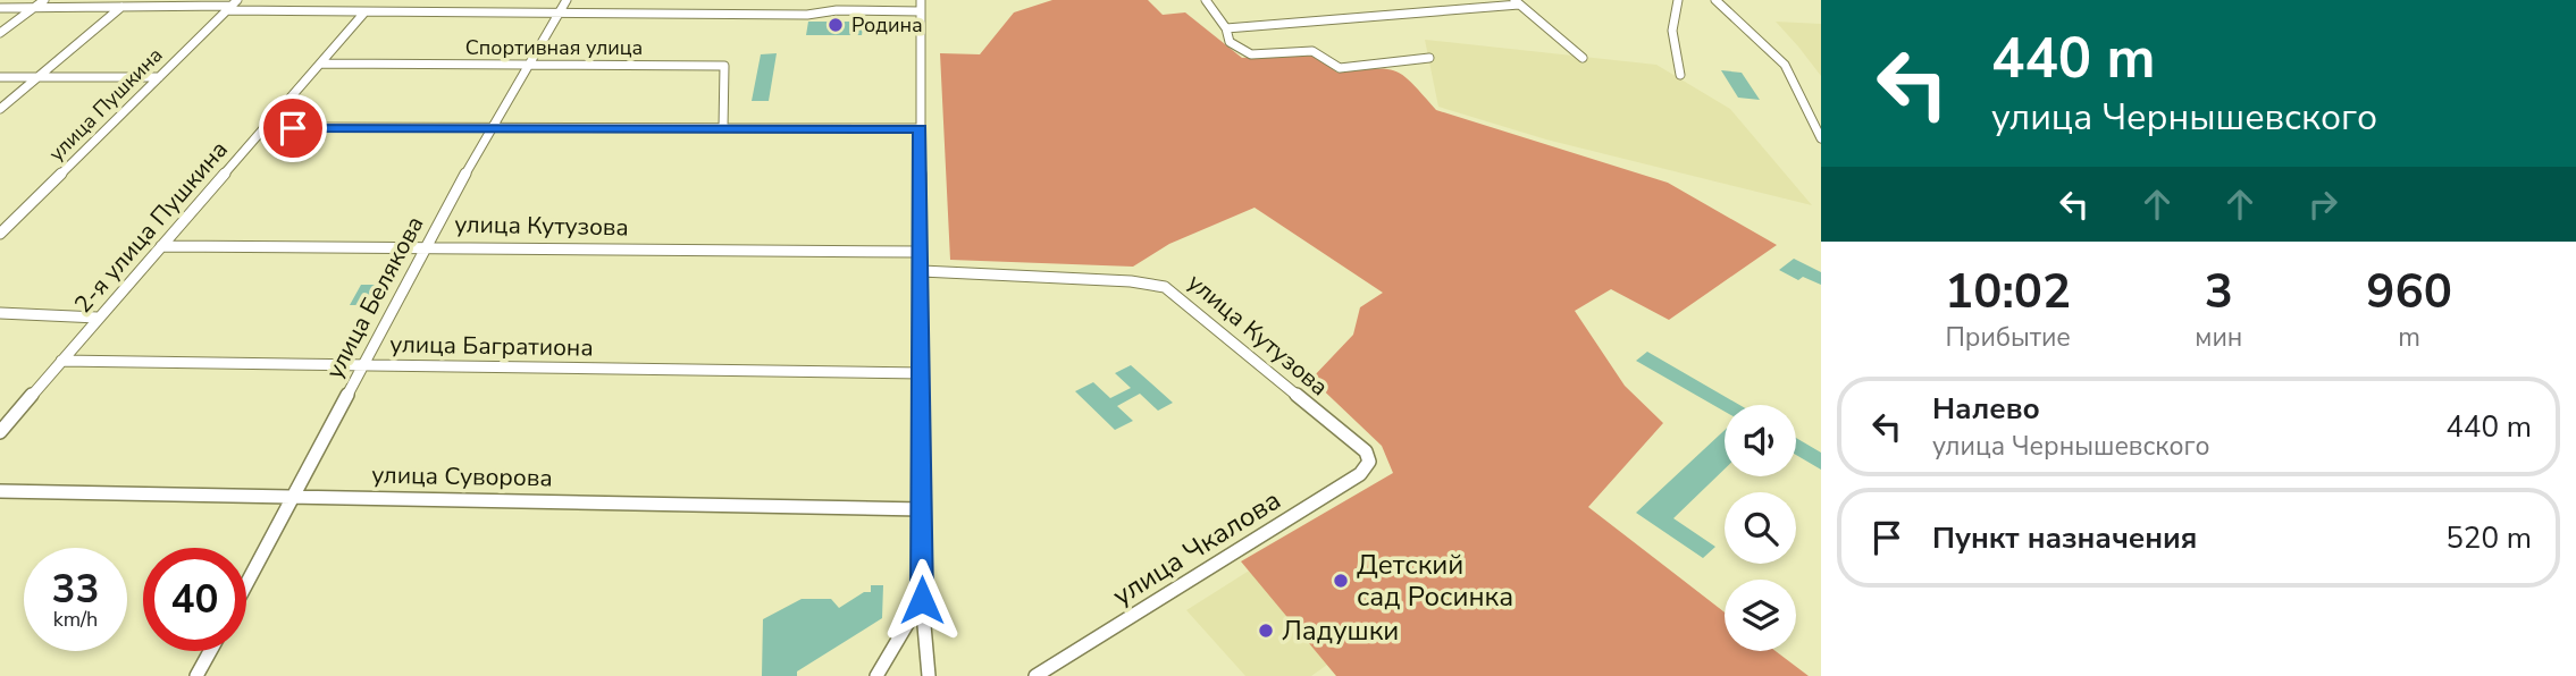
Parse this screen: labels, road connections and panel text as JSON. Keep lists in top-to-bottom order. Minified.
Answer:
{"streets":{"street":["Спортивная улица","улица Пушкина","улица Кутузова","2-я улица Пушкина","улица Белякова","улица Багратиона","улица Суворова","улица Чкалова"]},"crossings":[["Спортивная улица","2-я улица Пушкина"],["Спортивная улица","улица Белякова"],["улица Кутузова","2-я улица Пушкина"],["улица Кутузова","улица Белякова"],["улица Кутузова","улица Чкалова"],["2-я улица Пушкина","улица Багратиона"],["улица Белякова","улица Багратиона"],["улица Белякова","улица Суворова"]],"places":["Родина","Детский сад Росинка","Ладушки"],"page":{"turn":["440 m","улица Чернышевского"],"eta":["10:02","Прибытие","3","мин","960","m"],"list":[{"name":"Налево","note":"улица Чернышевского","value":"440 m"},{"name":"Пункт назначения","value":"520 m"}],"speed":"33 km/h","limit":"40"}}
